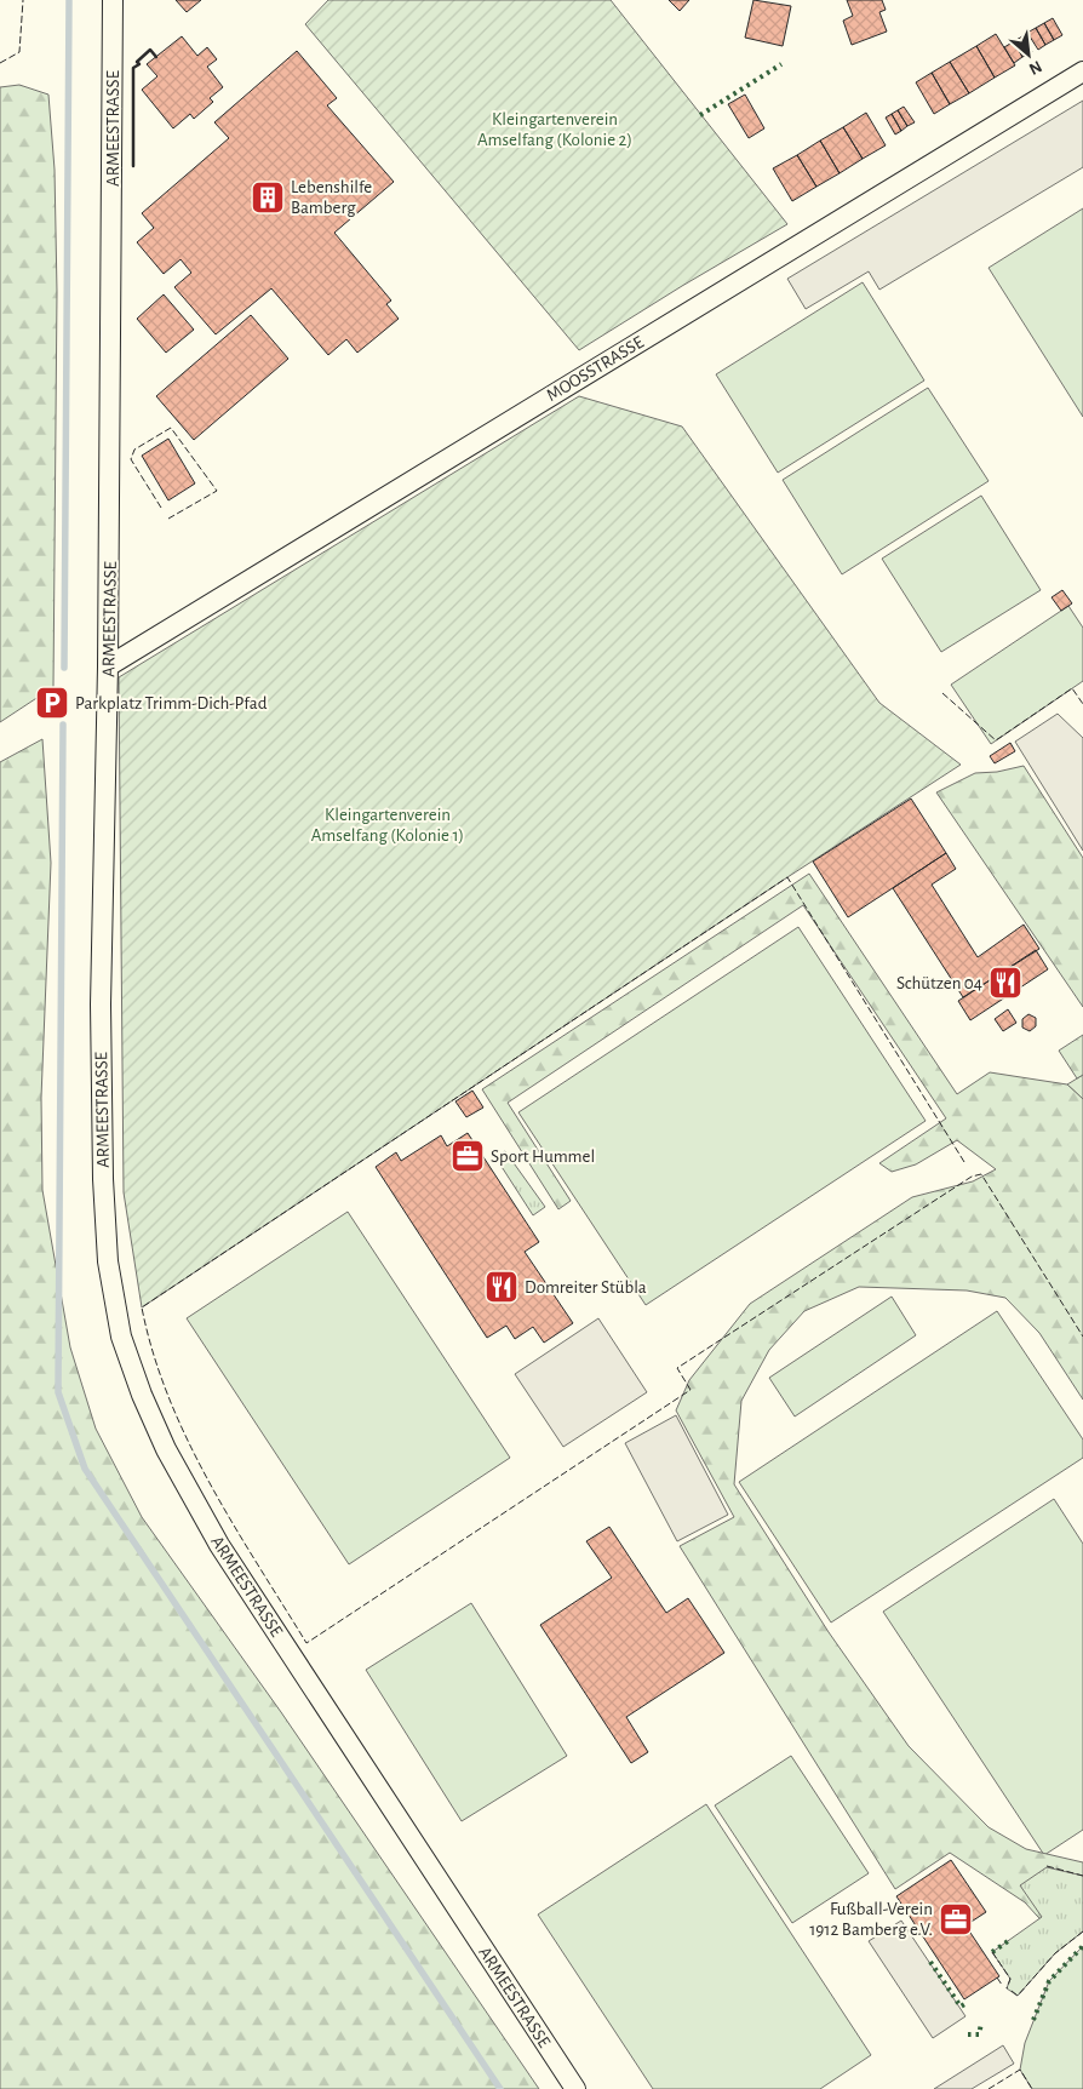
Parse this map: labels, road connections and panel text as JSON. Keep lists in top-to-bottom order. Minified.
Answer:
{"streets":{"street":["ARMEESTRASSE","MOOSSTRASSE"]},"crossings":[["ARMEESTRASSE","MOOSSTRASSE"]],"parks":["Kleingartenverein Amselfang (Kolonie 2)","Kleingartenverein Amselfang (Kolonie 1)"],"places":{"building":["Lebenshilfe Bamberg"],"parking":["Parkplatz Trimm-Dich-Pfad"],"restaurant":["Schützen 04","Domreiter Stübla"],"office":["Sport Hummel","Fußball-Verein 1912 Bamberg e.V."]},"north":"bottom right"}
